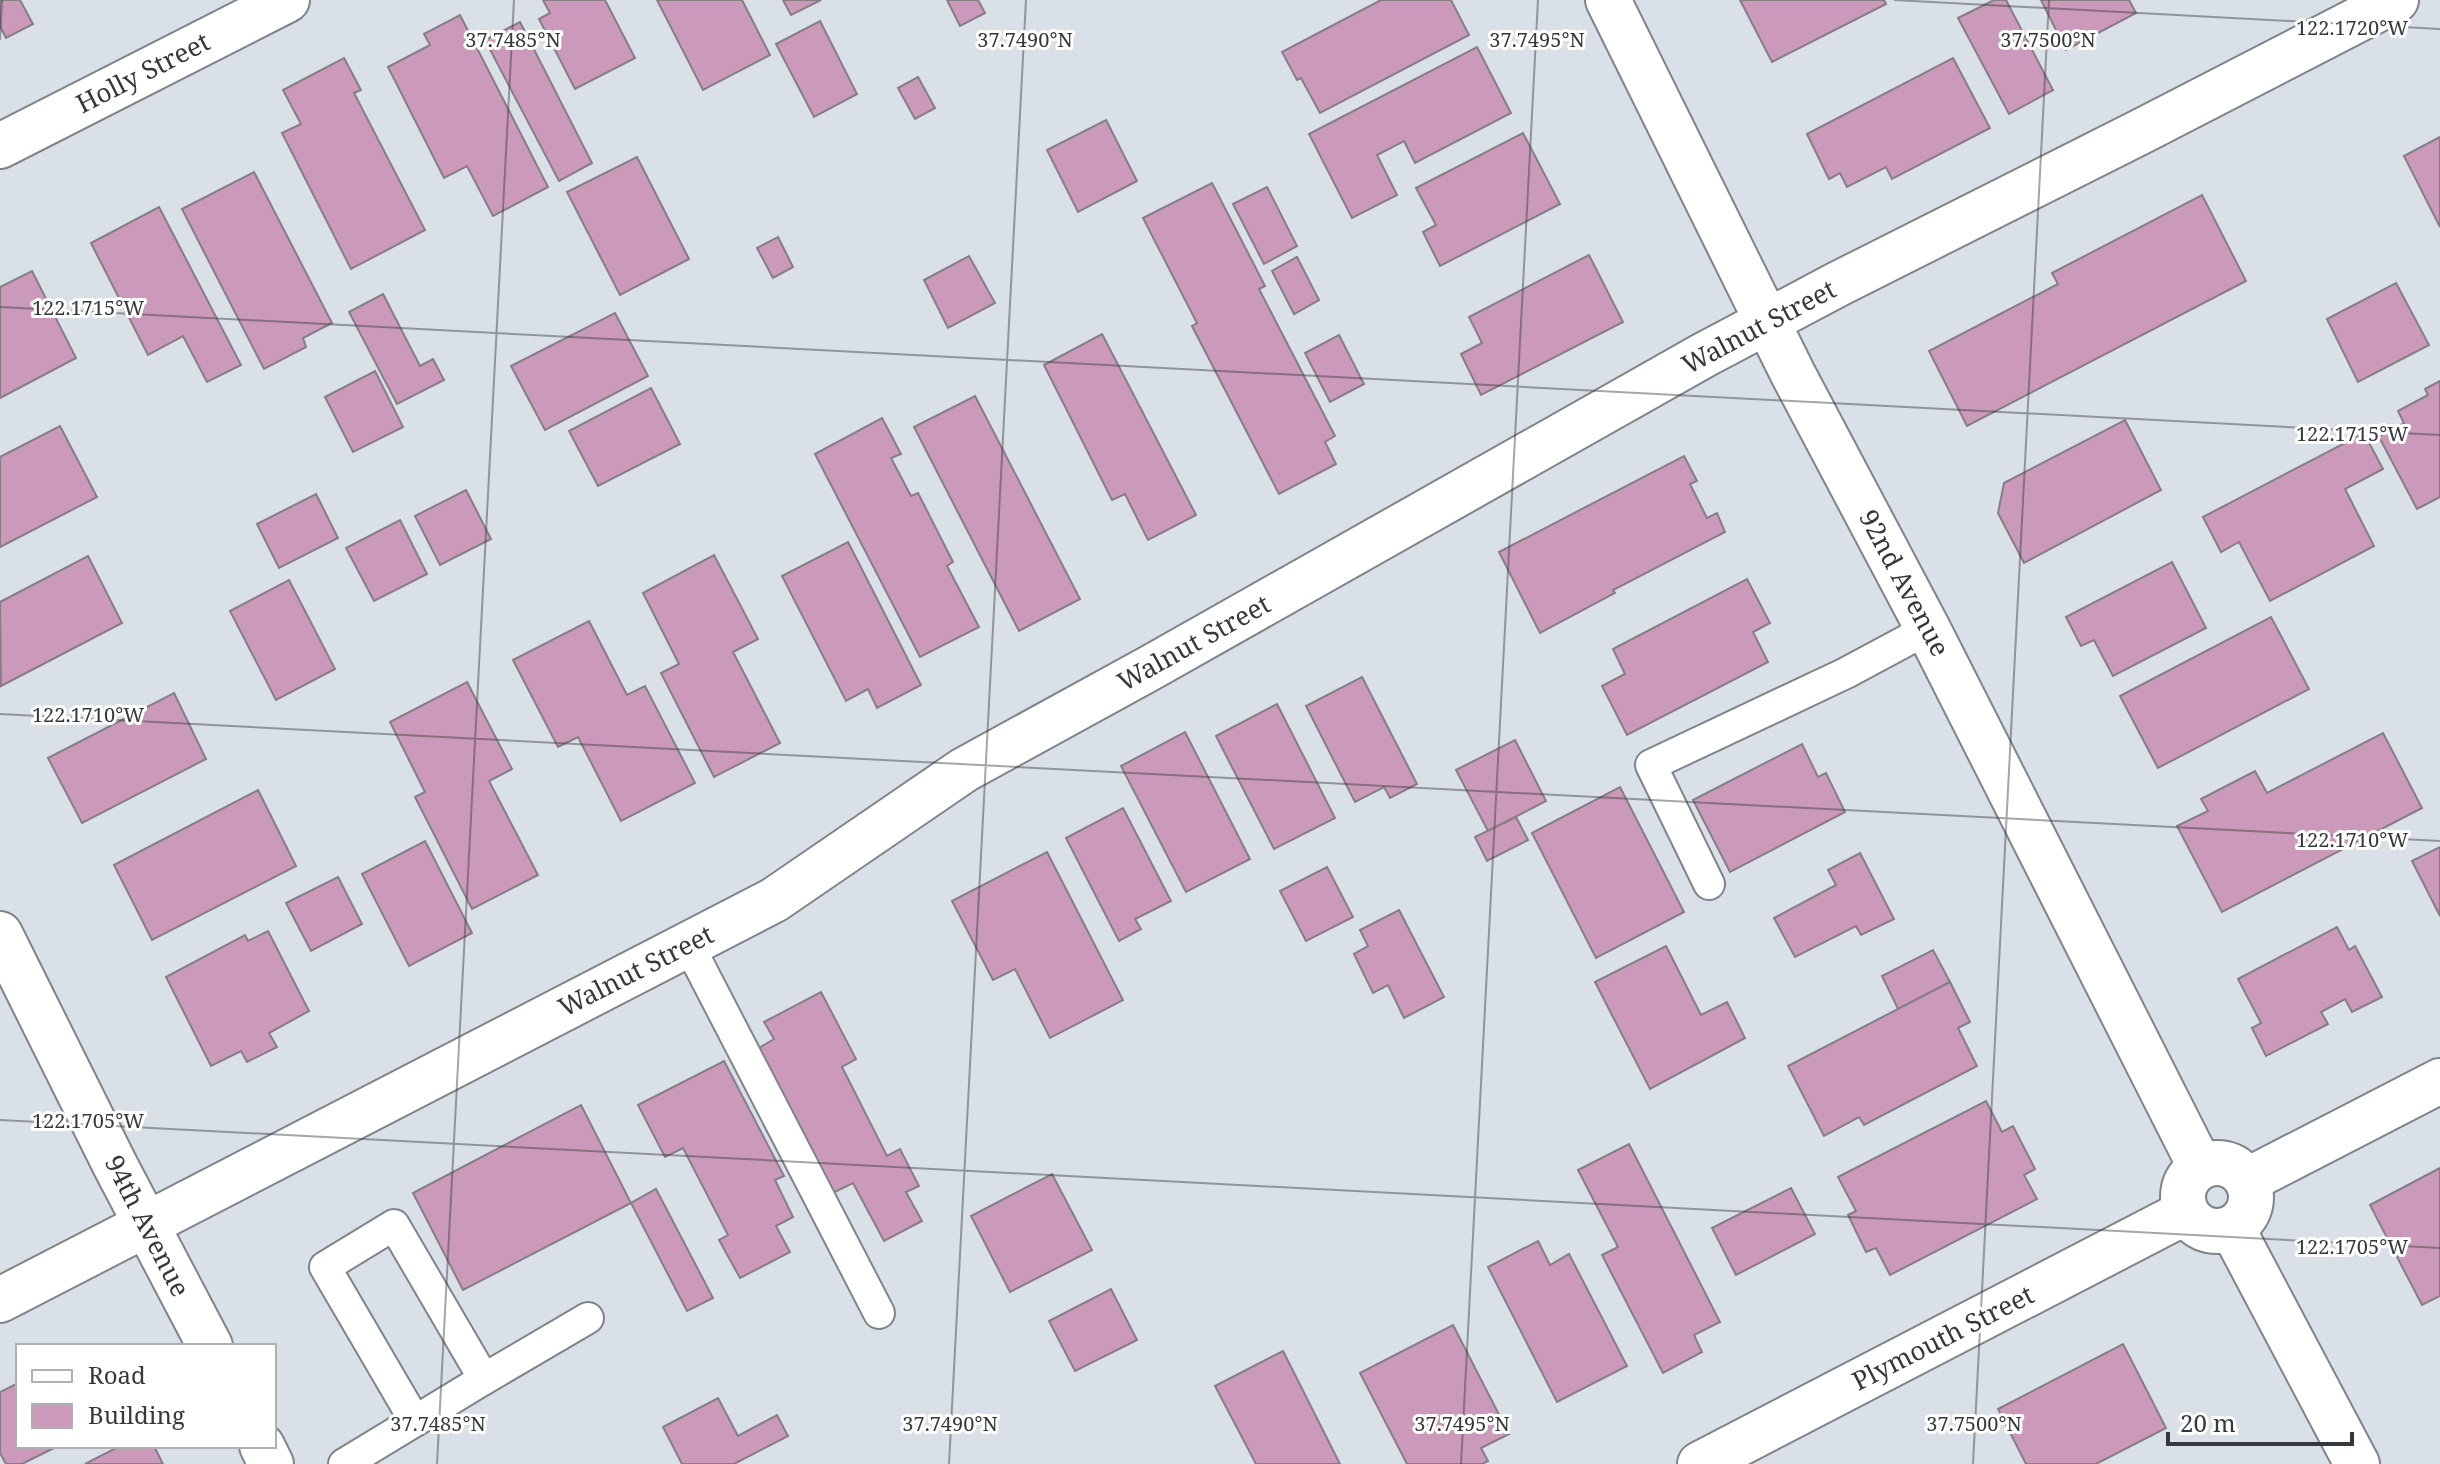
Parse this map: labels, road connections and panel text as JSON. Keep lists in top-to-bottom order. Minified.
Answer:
{"streets":{"street":["Holly Street","Walnut Street","92nd Avenue","94th Avenue","Plymouth Street"]},"crossings":[["Walnut Street","92nd Avenue"],["Walnut Street","94th Avenue"],["92nd Avenue","Plymouth Street"]],"legend":["Road","Building"],"scale_bar":"20 m","coordinates":["122.1720°W","37.7485°N","37.7490°N","37.7495°N","37.7500°N","122.1715°W","122.1710°W","122.1705°W"]}
